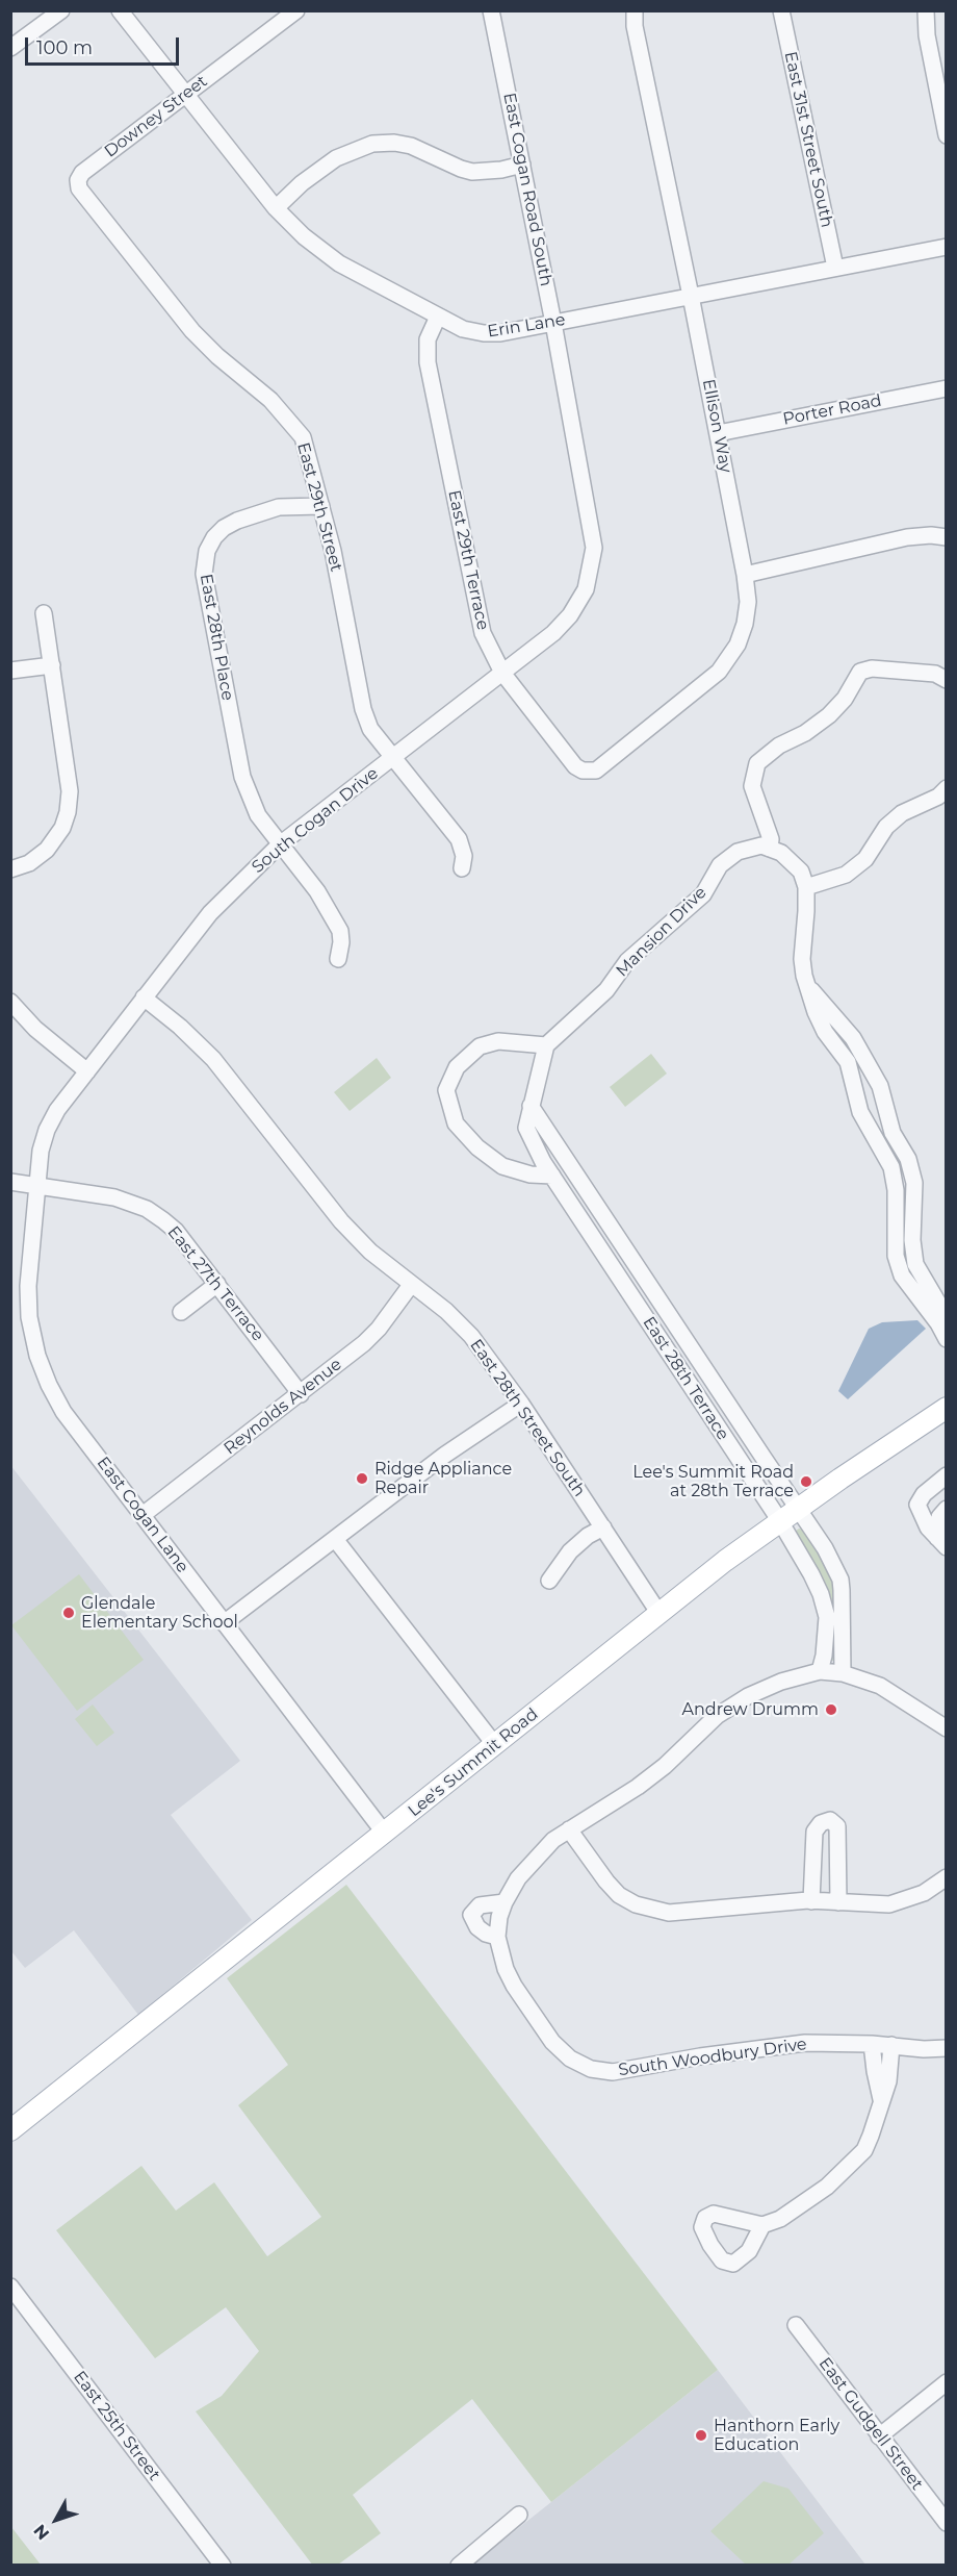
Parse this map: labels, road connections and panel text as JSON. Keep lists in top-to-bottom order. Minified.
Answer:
{"streets":{"main road":["Lee's Summit Road"],"street":["Downey Street","East 31st Street South","East Cogan Road South","Erin Lane","Porter Road","Ellison Way","East 29th Street","East 29th Terrace","East 28th Place","South Cogan Drive","Mansion Drive","East 27th Terrace","East 28th Terrace","Reynolds Avenue","East 28th Street South","East Cogan Lane","South Woodbury Drive","East Gudgell Street","East 25th Street"]},"crossings":[["Downey Street","Erin Lane"],["Downey Street","East 29th Street"],["East 31st Street South","Erin Lane"],["East Cogan Road South","Erin Lane"],["East Cogan Road South","South Cogan Drive"],["Erin Lane","Ellison Way"],["Erin Lane","East 29th Terrace"],["Porter Road","Ellison Way"],["Ellison Way","East 29th Terrace"],["East 29th Street","East 28th Place"],["East 29th Street","South Cogan Drive"],["East 29th Terrace","South Cogan Drive"],["East 28th Place","South Cogan Drive"],["South Cogan Drive","East 27th Terrace"],["South Cogan Drive","East 28th Street South"],["South Cogan Drive","East Cogan Lane"],["Mansion Drive","East 28th Terrace"],["East 27th Terrace","Reynolds Avenue"],["East 27th Terrace","East Cogan Lane"],["East 28th Terrace","Lee's Summit Road"],["Reynolds Avenue","East 28th Street South"],["Reynolds Avenue","East Cogan Lane"],["East 28th Street South","Lee's Summit Road"],["East Cogan Lane","Lee's Summit Road"]],"places":["Ridge Appliance Repair","Lee's Summit Road at 28th Terrace","Glendale Elementary School","Andrew Drumm","Hanthorn Early Education"],"scale_bar":"100 m","north":"bottom left"}
